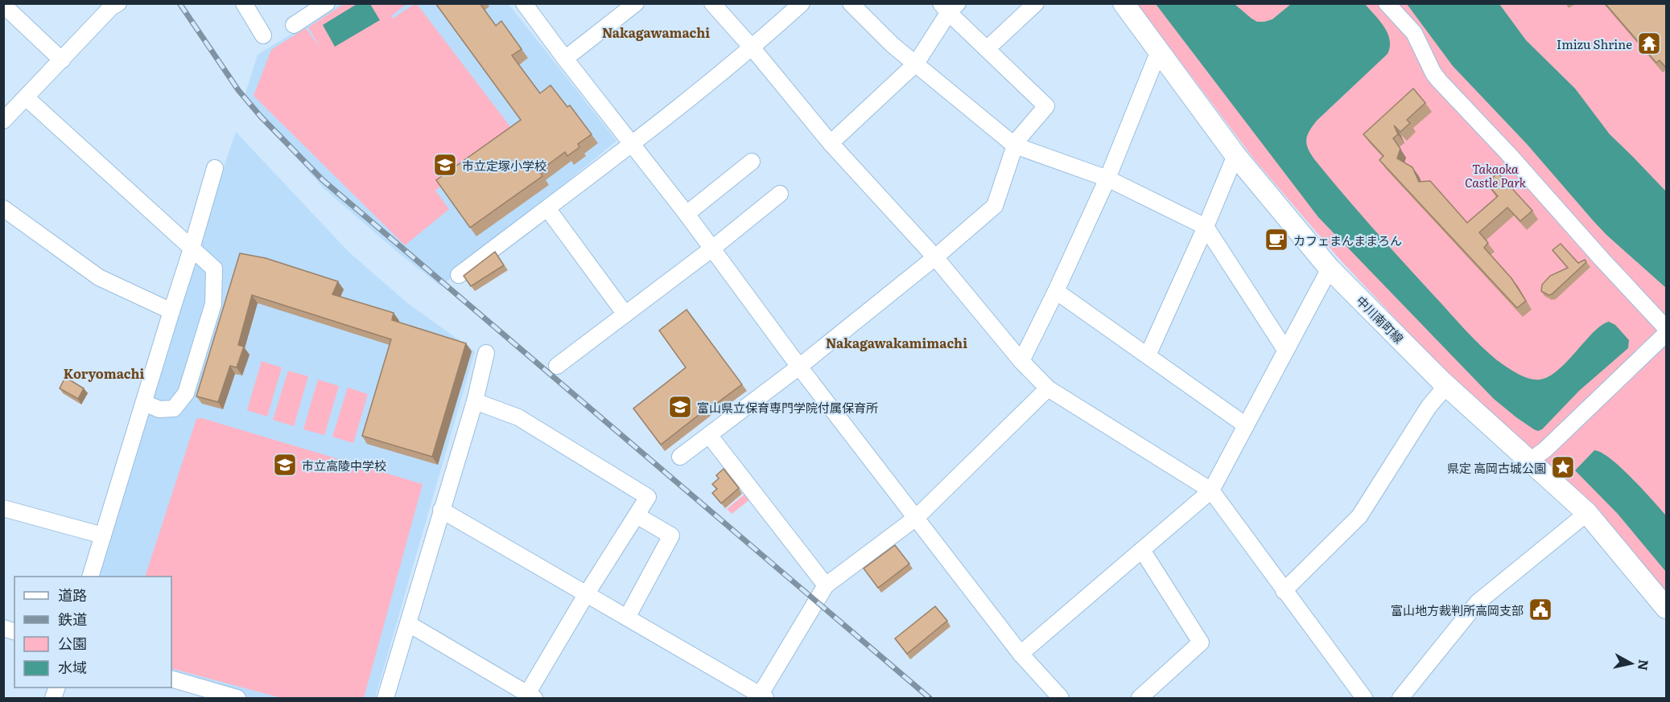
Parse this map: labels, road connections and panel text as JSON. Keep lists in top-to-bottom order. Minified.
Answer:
{"streets":{"main road":["中川南町線"]},"districts":["Nakagawamachi","Nakagawakamimachi","Koryomachi"],"parks":["Takaoka Castle Park"],"places":{"temple":["Imizu Shrine"],"school or university":["市立定塚小学校","富山県立保育専門学院付属保育所","市立高陵中学校"],"cafe":["カフェまんままろん"],"place":["県定 高岡古城公園"],"public building":["富山地方裁判所高岡支部"]},"legend":["道路","鉄道","公園","水域"],"north":"right"}
